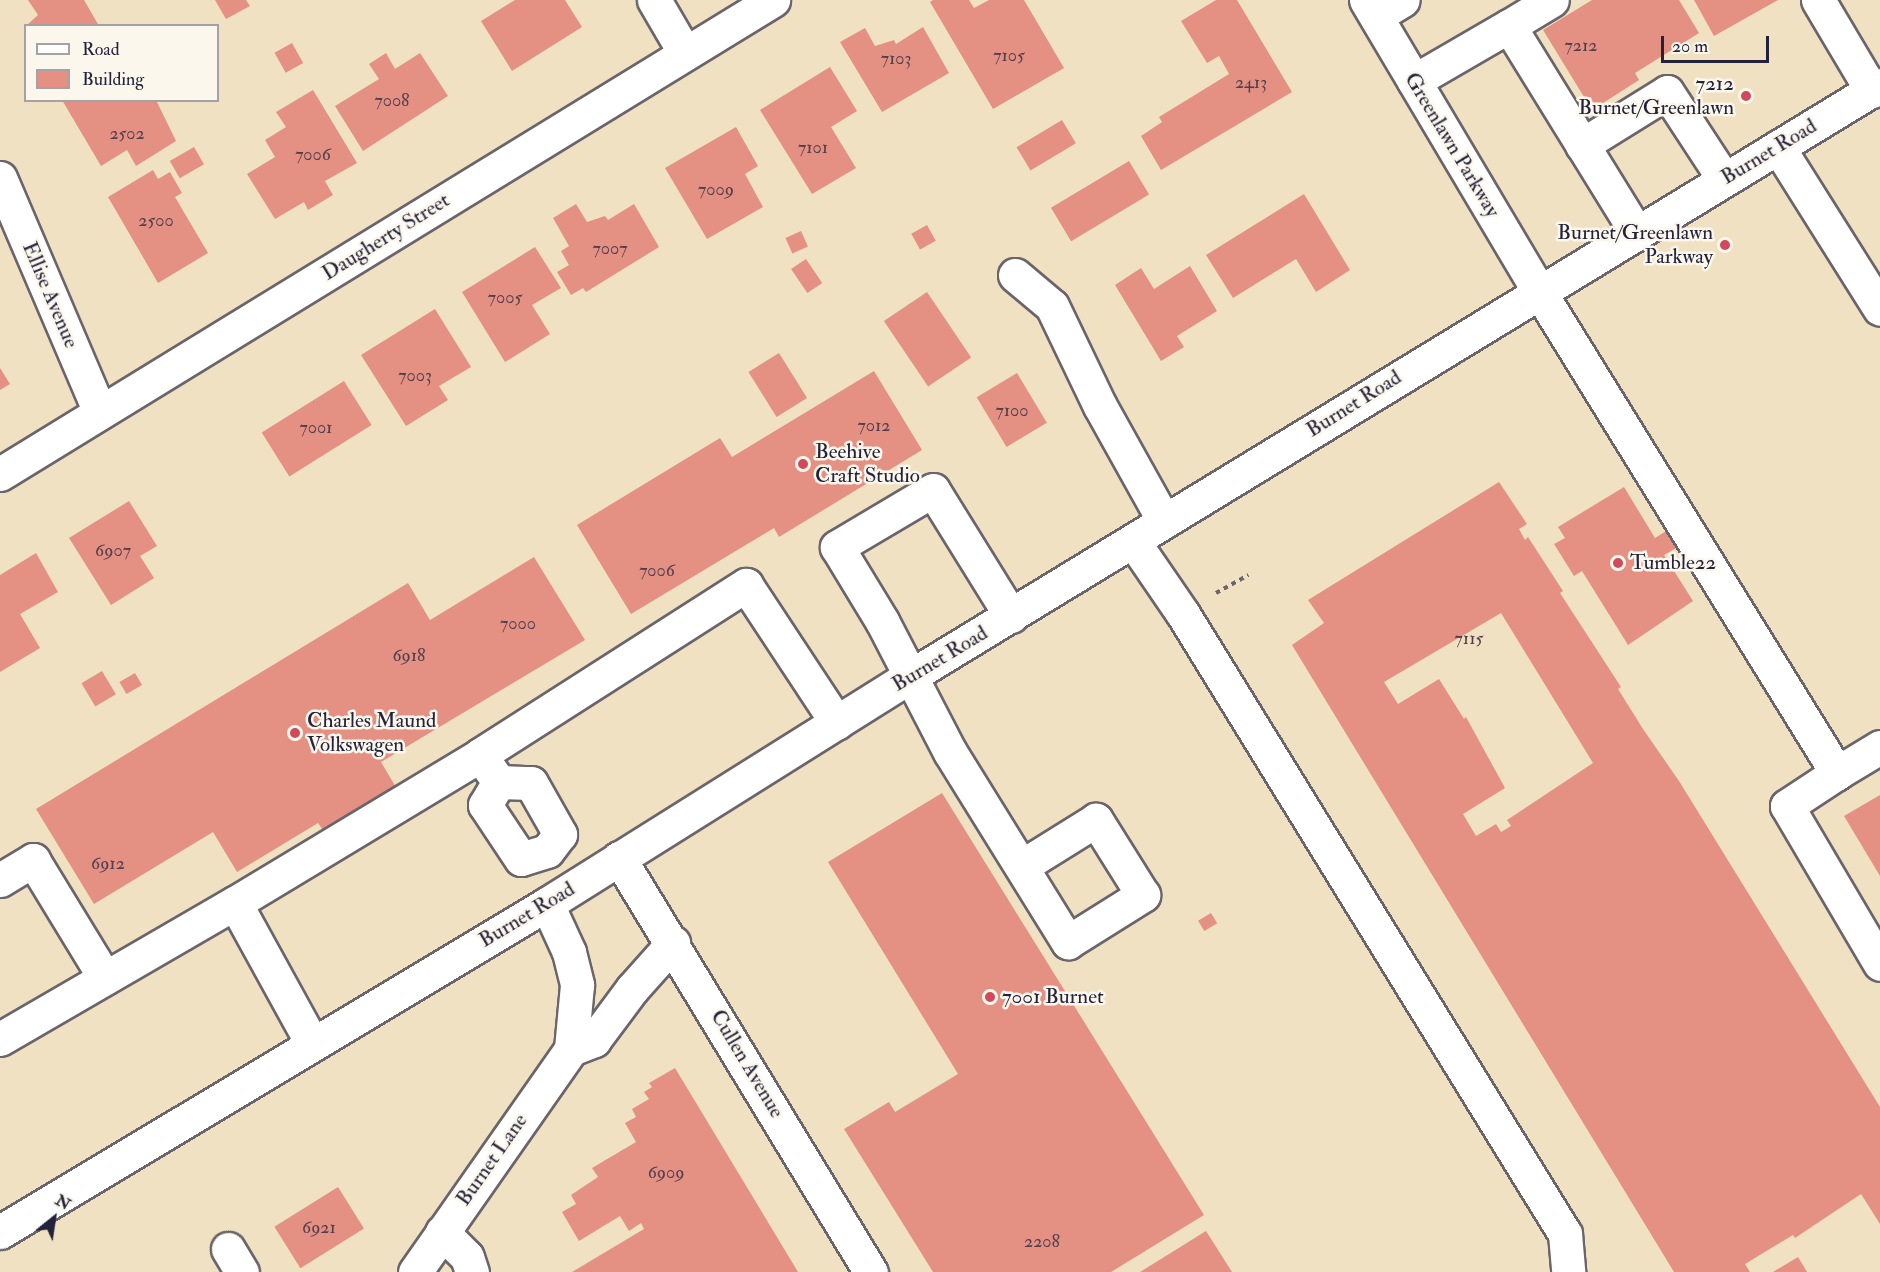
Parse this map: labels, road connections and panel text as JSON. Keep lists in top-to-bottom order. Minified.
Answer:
{"streets":{"street":["Greenlawn Parkway","Burnet Road","Daugherty Street","Ellise Avenue","Cullen Avenue","Burnet Lane"]},"crossings":[["Greenlawn Parkway","Burnet Road"],["Burnet Road","Cullen Avenue"],["Daugherty Street","Ellise Avenue"],["Cullen Avenue","Burnet Lane"]],"places":["7212 Burnet/Greenlawn","Burnet/Greenlawn Parkway","Beehive Craft Studio","Tumble22","Charles Maund Volkswagen","7001 Burnet"],"house_numbers":["7212","7105","7103","2413","7008","2502","7101","7006","7009","2500","7007","7005","7003","7100","7012","7001","6907","7006","7000","7115","6918","6912","6909","6921","2208"],"legend":["Road","Building"],"scale_bar":"20 m","north":"top right"}
